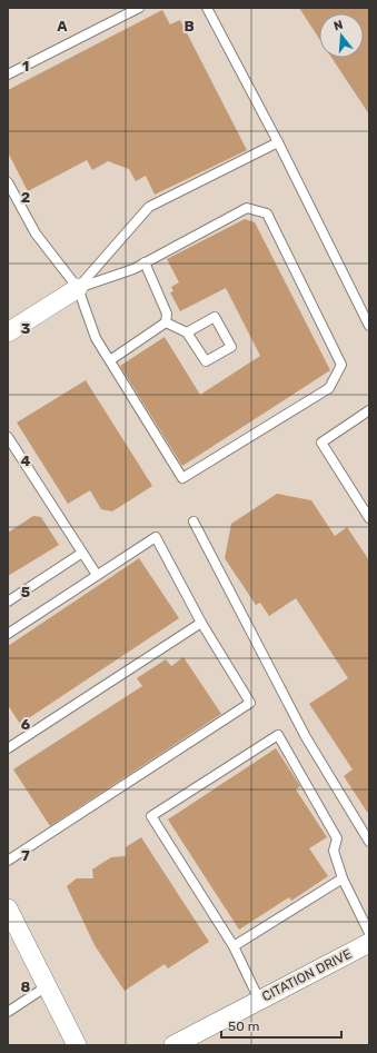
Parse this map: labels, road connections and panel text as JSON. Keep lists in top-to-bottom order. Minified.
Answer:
{"streets":{"street":["CITATION DRIVE"]},"scale_bar":"50 m","north":"top","grid":{"columns":["A","B"],"rows":["1","2","3","4","5","6","7","8"]}}
